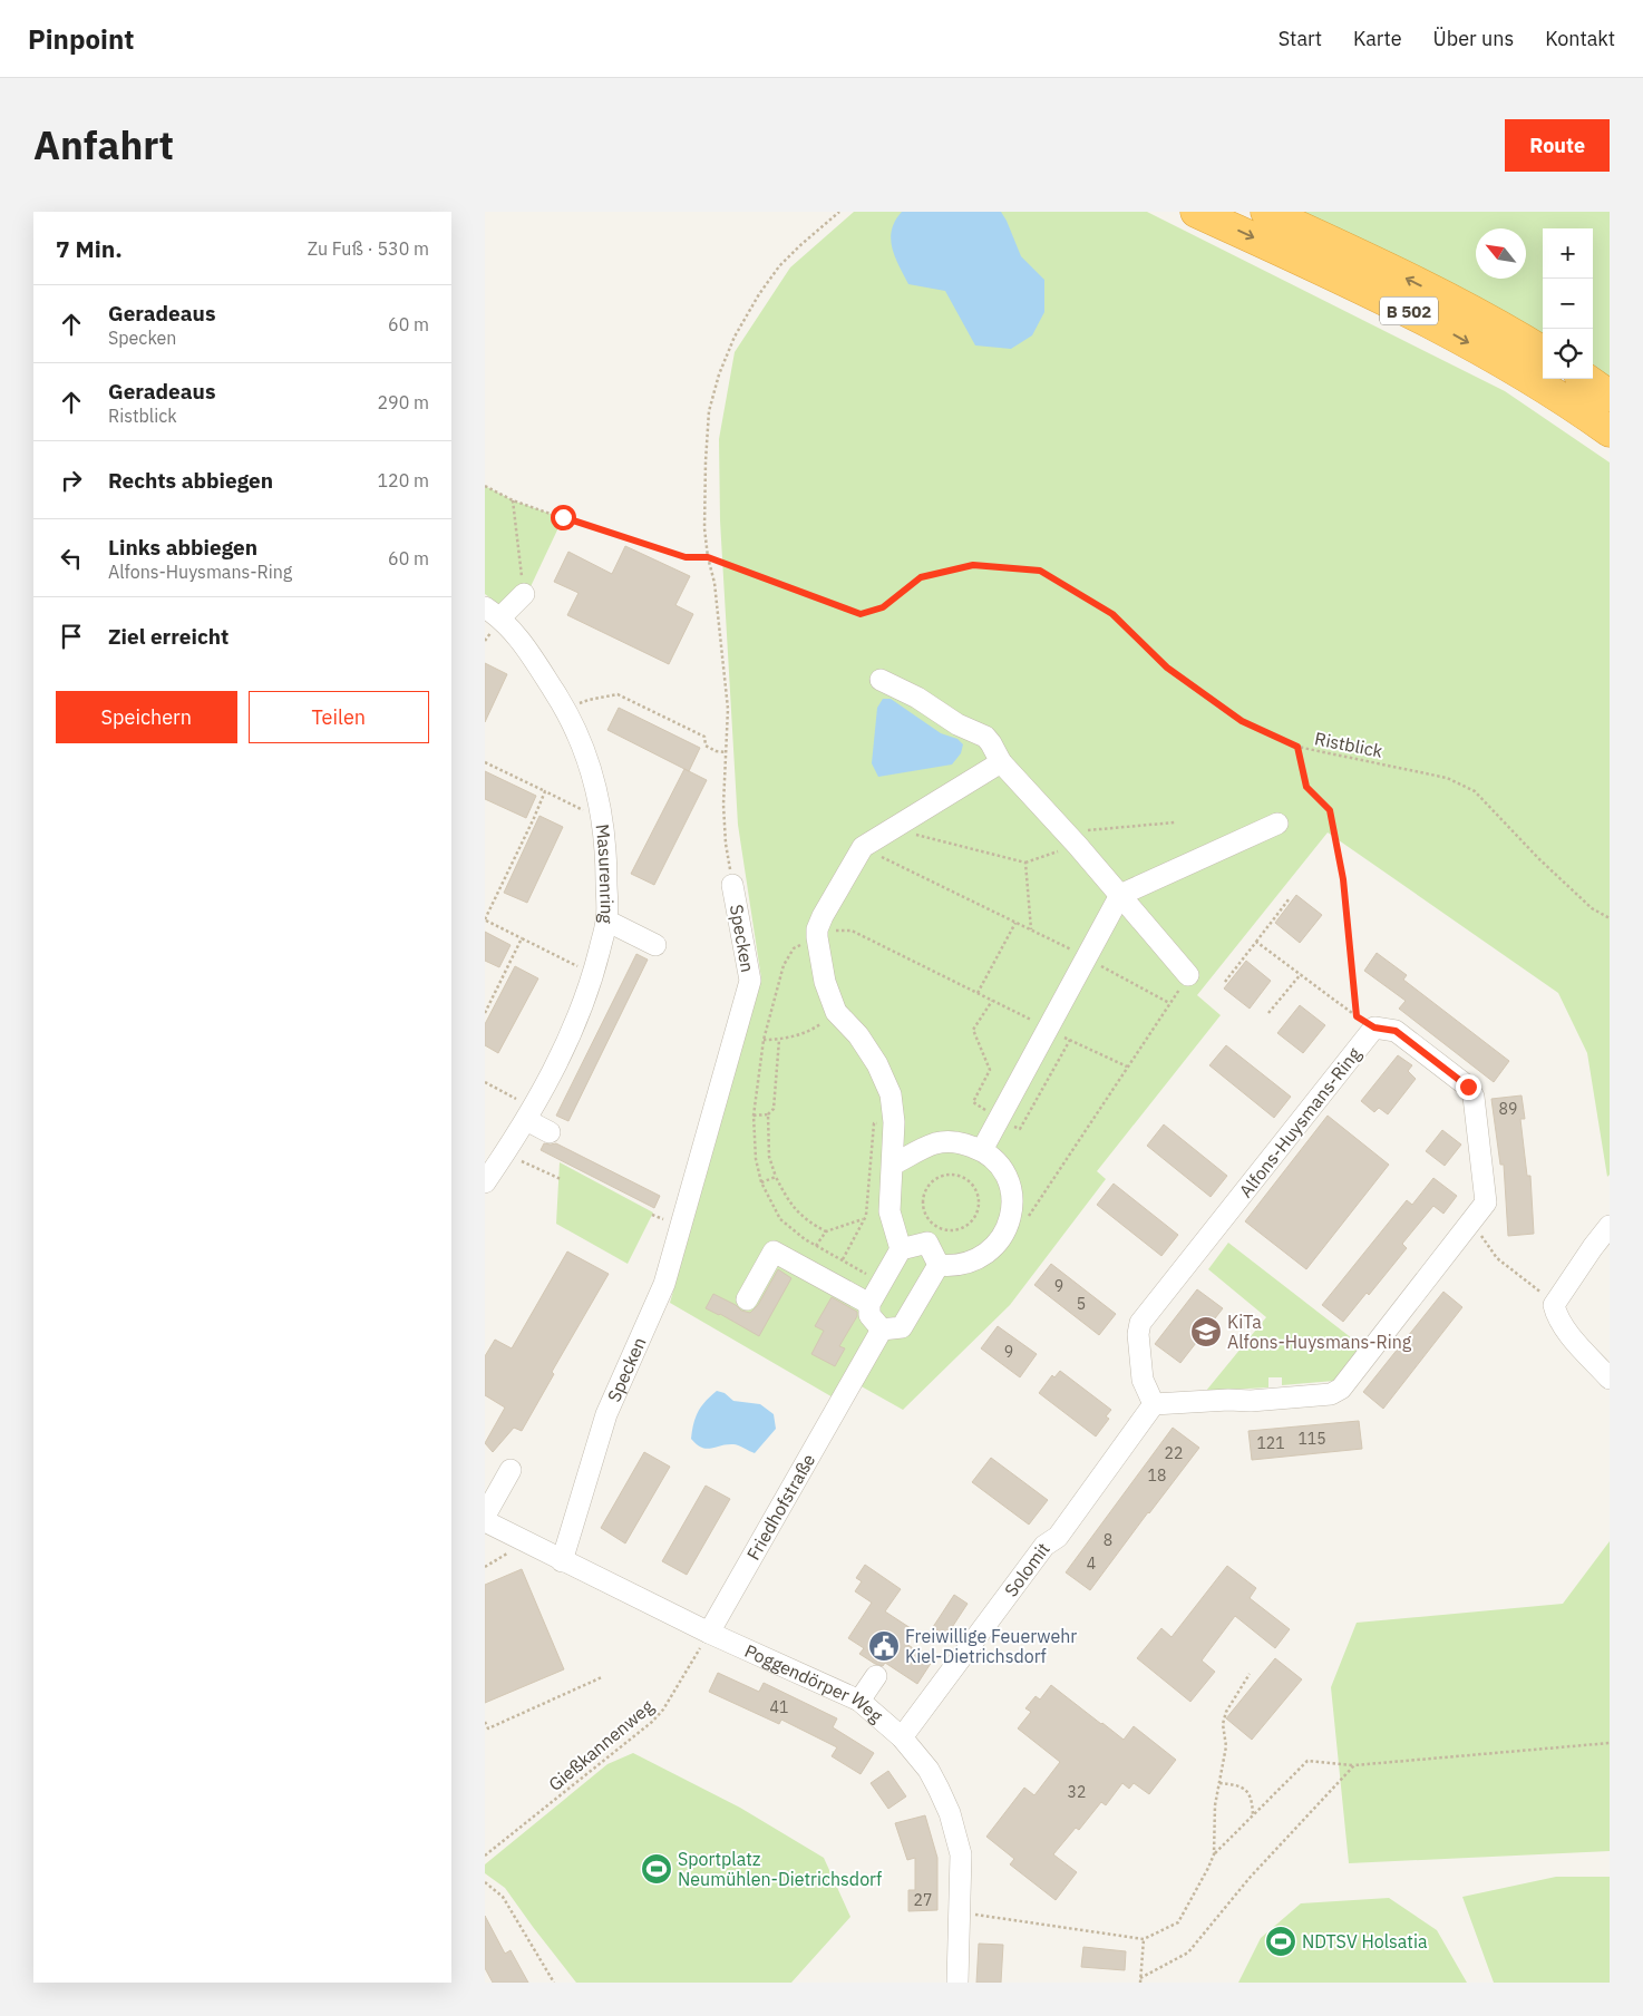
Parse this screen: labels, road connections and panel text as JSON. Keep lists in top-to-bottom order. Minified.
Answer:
{"streets":{"highway":["B 502"],"street":["Masurenring","Specken","Alfons-Huysmans-Ring","Friedhofstraße","Solomit","Poggendörper Weg"],"path":["Ristblick","Gießkannenweg"]},"crossings":[["Ristblick","Specken"],["Specken","Poggendörper Weg"],["Alfons-Huysmans-Ring","Solomit"],["Friedhofstraße","Poggendörper Weg"],["Friedhofstraße","Gießkannenweg"],["Solomit","Poggendörper Weg"],["Poggendörper Weg","Gießkannenweg"]],"places":{"school or university":["KiTa Alfons-Huysmans-Ring"],"public building":["Freiwillige Feuerwehr Kiel-Dietrichsdorf"],"sports":["Sportplatz Neumühlen-Dietrichsdorf","NDTSV Holsatia"]},"house_numbers":["89","9","5","9","115","121","22","18","8","4","41","32","27"],"north":"top left","page":{"header":"Pinpoint","nav":["Start","Karte","Über uns","Kontakt"],"title":"Anfahrt","buttons":["Route",["Speichern","Teilen"]],"heading":["7 Min.","Zu Fuß · 530 m"],"map_buttons":["+","−"],"list":[["Geradeaus","Specken","60 m"],["Geradeaus","Ristblick","290 m"],["Rechts abbiegen","120 m"],["Links abbiegen","Alfons-Huysmans-Ring","60 m"],"Ziel erreicht"]}}
